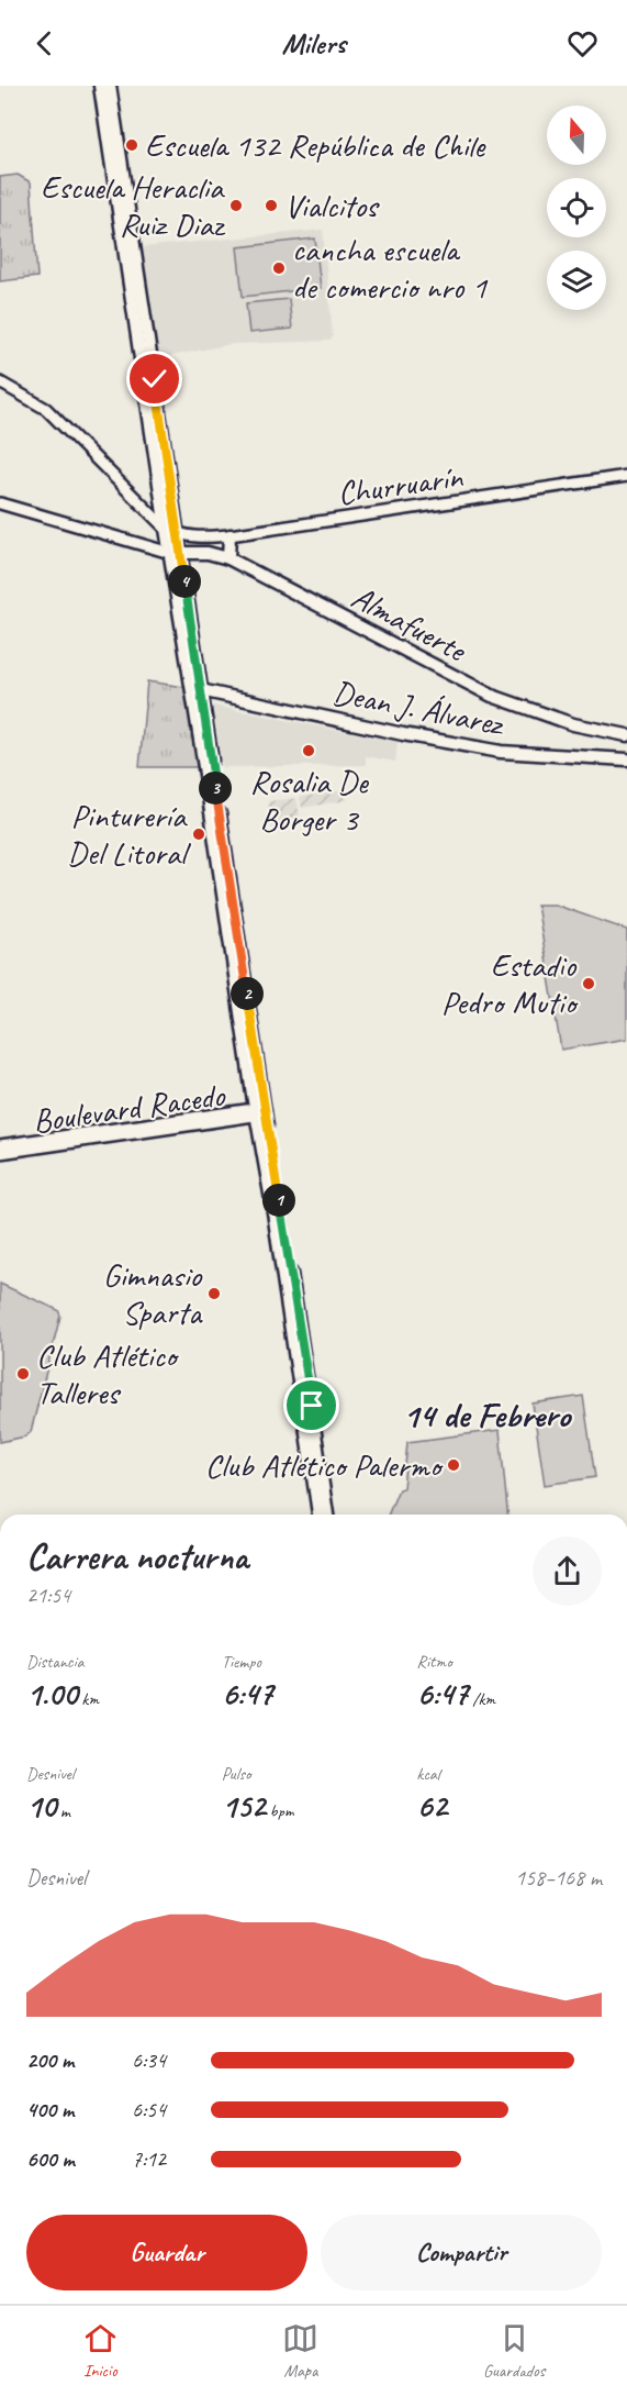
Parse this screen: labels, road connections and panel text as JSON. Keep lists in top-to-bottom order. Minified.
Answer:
{"streets":{"main road":["Almafuerte","Dean J. Álvarez"],"street":["Churruarín","Boulevard Racedo"]},"districts":["14 de Febrero"],"places":["Escuela 132 República de Chile","Escuela Heraclia Ruiz Diaz","Vialcitos","cancha escuela de comercio nro 1","Rosalia De Borger 3","Pinturería Del Litoral","Estadio Pedro Mutio","Gimnasio Sparta","Club Atlético Talleres","Club Atlético Palermo"],"north":"top","page":{"header":"Milers","pins":["4","3","2","1"],"heading":["Carrera nocturna","21:54"],"stats":[["Distancia","1.00 km"],["Tiempo","6:47"],["Ritmo","6:47 /km"],["Desnivel","10 m"],["Pulso","152 bpm"],["kcal","62"]],"chart":["Desnivel","158–168 m"],"list":[{"name":"200 m","note":"6:34"},{"name":"400 m","note":"6:54"},{"name":"600 m","note":"7:12"}],"buttons":["Guardar","Compartir"],"tabs":["Inicio","Mapa","Guardados"]}}
